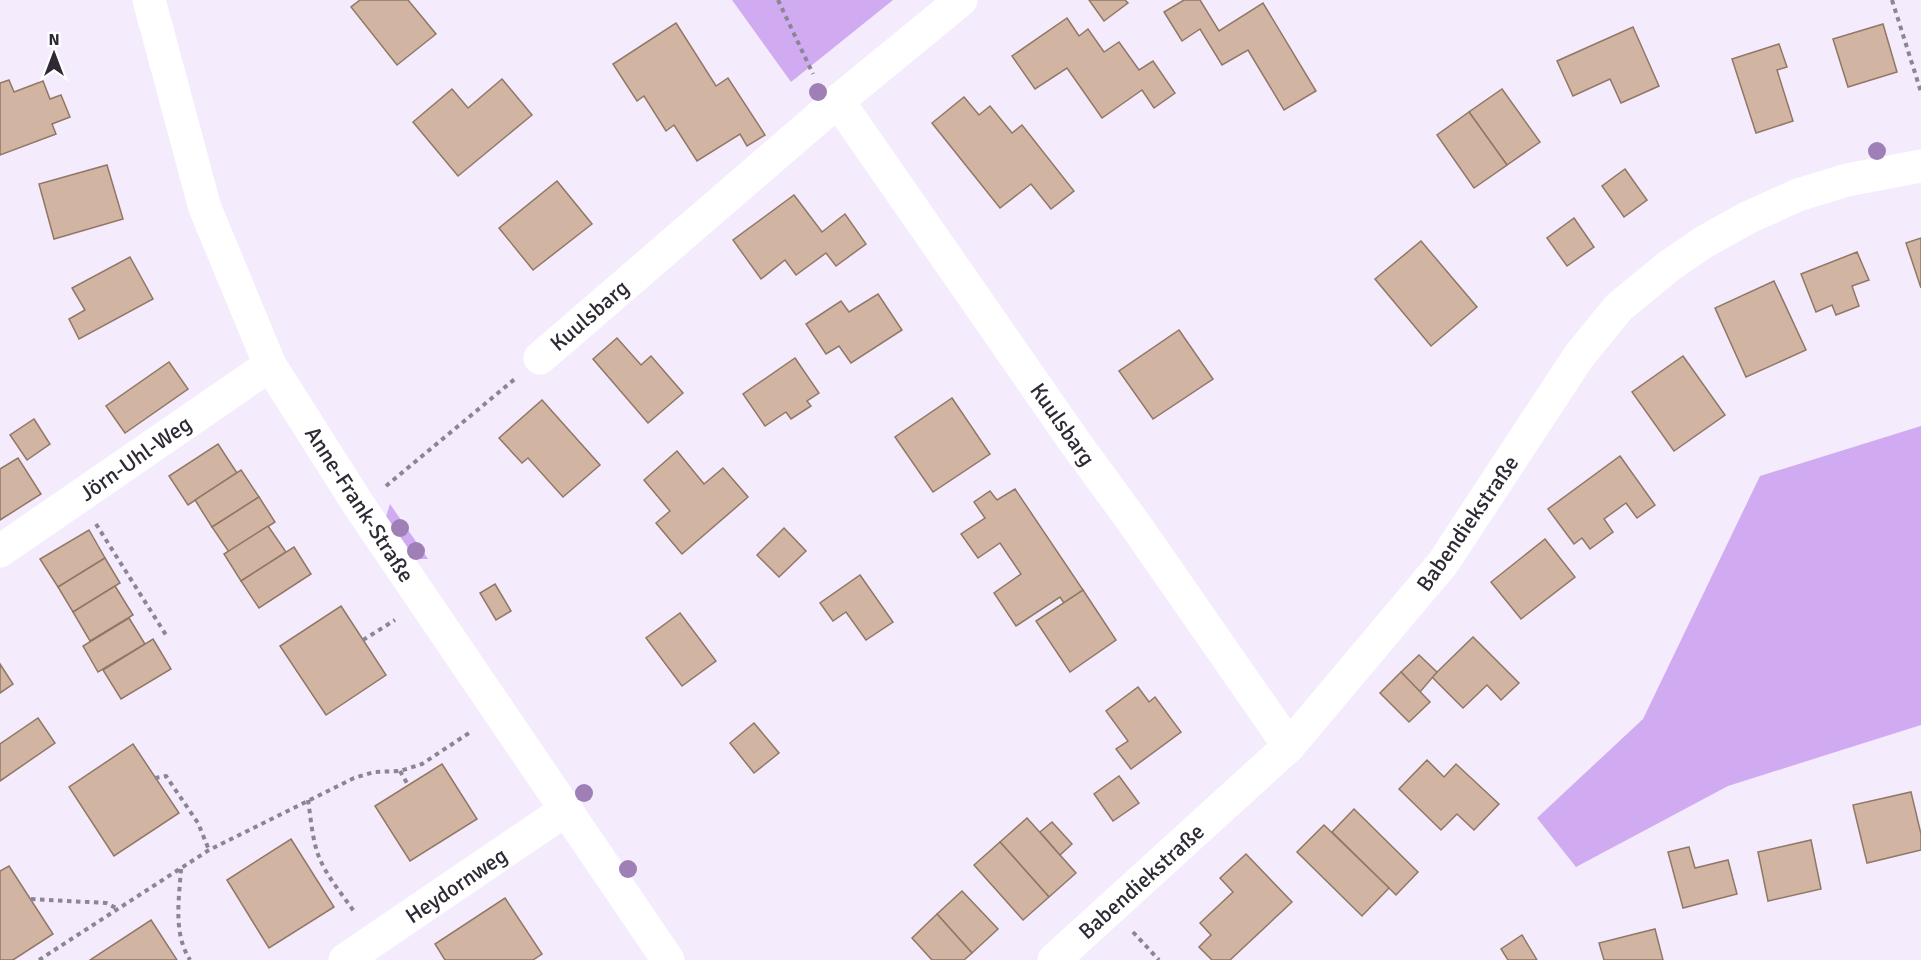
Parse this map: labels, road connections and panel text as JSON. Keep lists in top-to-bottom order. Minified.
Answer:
{"streets":{"street":["Kuulsbarg","Jörn-Uhl-Weg","Anne-Frank-Straße","Babendiekstraße","Heydornweg"]},"crossings":[["Kuulsbarg","Babendiekstraße"],["Jörn-Uhl-Weg","Anne-Frank-Straße"],["Anne-Frank-Straße","Heydornweg"]],"north":"top"}
